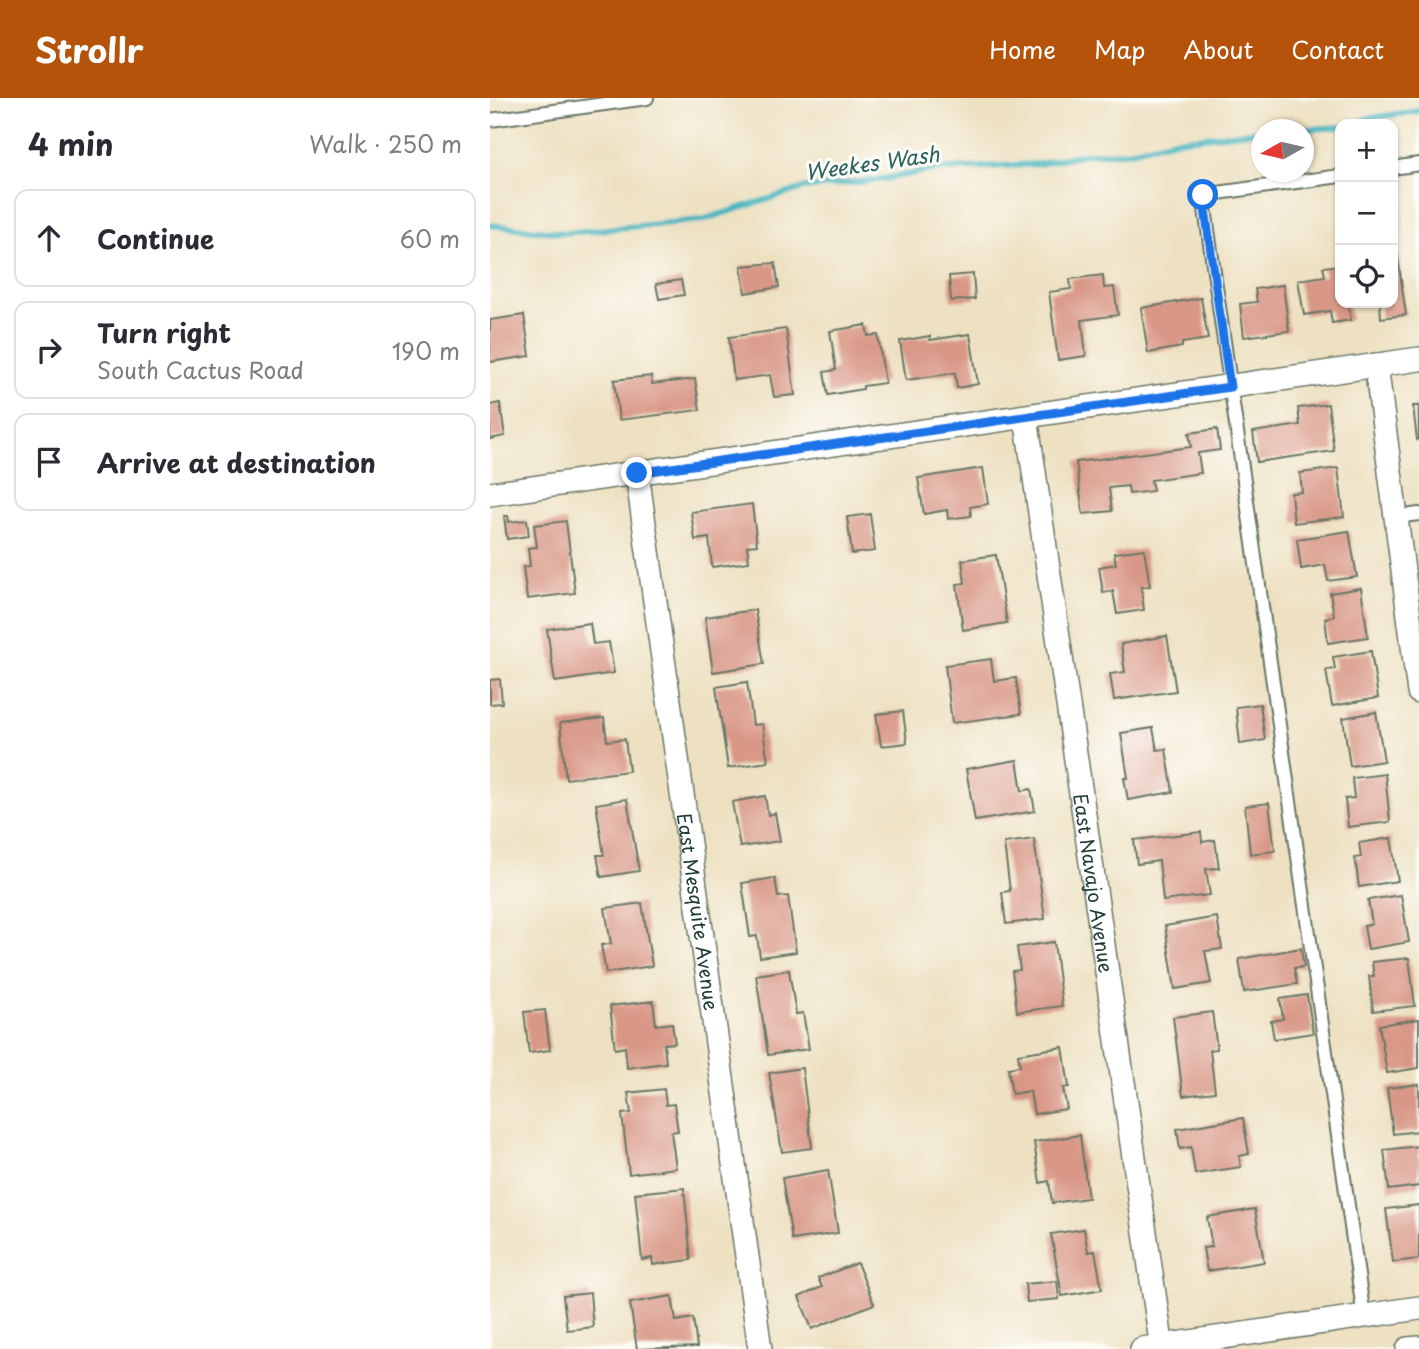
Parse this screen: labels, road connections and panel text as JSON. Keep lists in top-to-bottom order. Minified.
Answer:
{"streets":{"street":["East Navajo Avenue","East Mesquite Avenue"]},"water":["Weekes Wash"],"north":"left","page":{"header":"Strollr","nav":["Home","Map","About","Contact"],"heading":["4 min","Walk · 250 m"],"map_buttons":["+","−"],"list":[["Continue","60 m"],["Turn right","South Cactus Road","190 m"],"Arrive at destination"]}}
